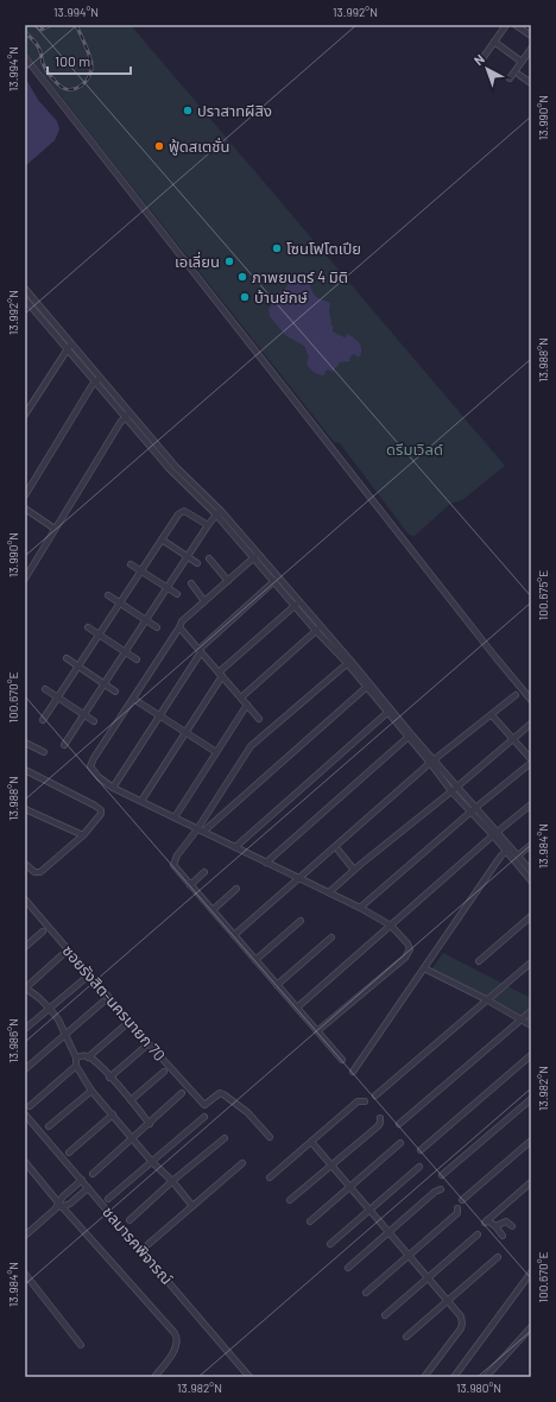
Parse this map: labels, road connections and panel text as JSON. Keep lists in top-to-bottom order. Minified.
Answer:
{"streets":{"street":["ซอยรังสิต-นครนายก 70","ชลมารคพิจารณ์"]},"parks":["ดรีมเวิลด์"],"places":["ปราสาทผีสิง","ฟู้ดสเตชั่น","โซนโฟโตเปีย","เอเลี่ยน","ภาพยนตร์ 4 มิติ","บ้านยักษ์"],"scale_bar":"100 m","north":"top left","coordinates":["13.994°N","13.992°N","13.990°N","13.988°N","100.675°E","100.670°E","13.984°N","13.986°N","13.982°N","13.980°N"]}
